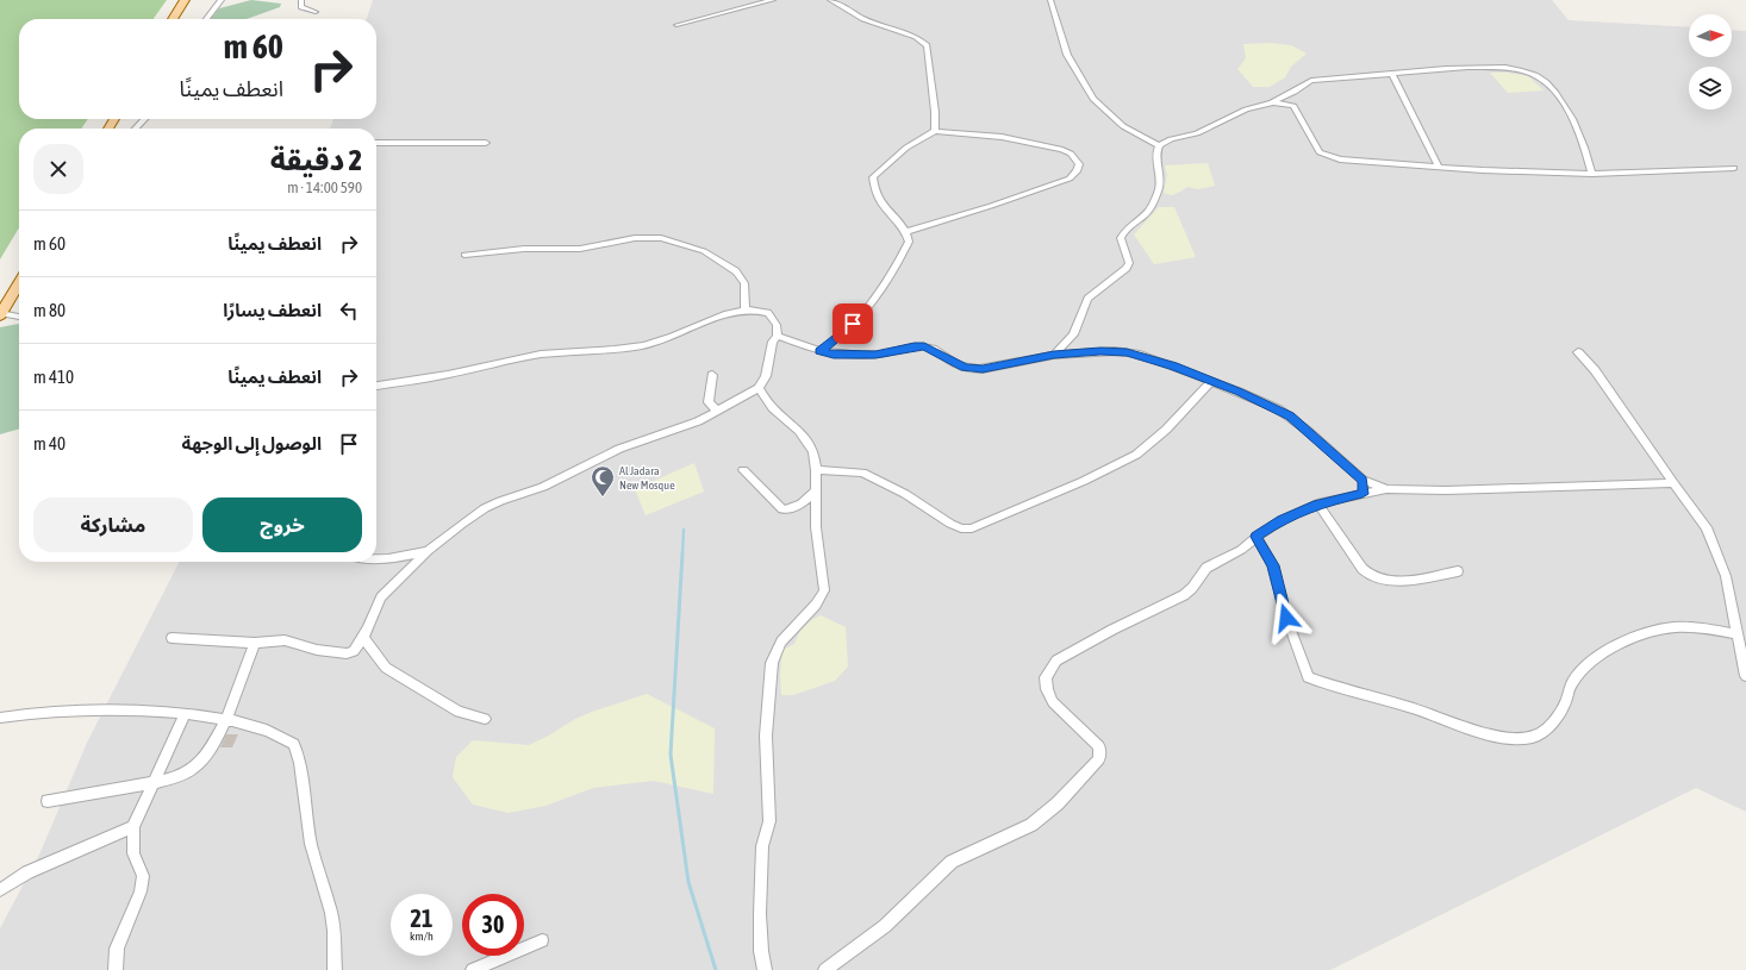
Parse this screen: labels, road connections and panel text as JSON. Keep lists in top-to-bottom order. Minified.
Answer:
{"places":{"mosque":["Al Jadara New Mosque"]},"north":"right","page":{"turn":["60 m","انعطف يمينًا"],"heading":["2 دقيقة","590 m · 14:00"],"list":[{"name":"انعطف يمينًا","value":"60 m"},{"name":"انعطف يسارًا","value":"80 m"},{"name":"انعطف يمينًا","value":"410 m"},{"name":"الوصول إلى الوجهة","value":"40 m"}],"buttons":["خروج","مشاركة"],"speed":"21 km/h","limit":"30"}}
